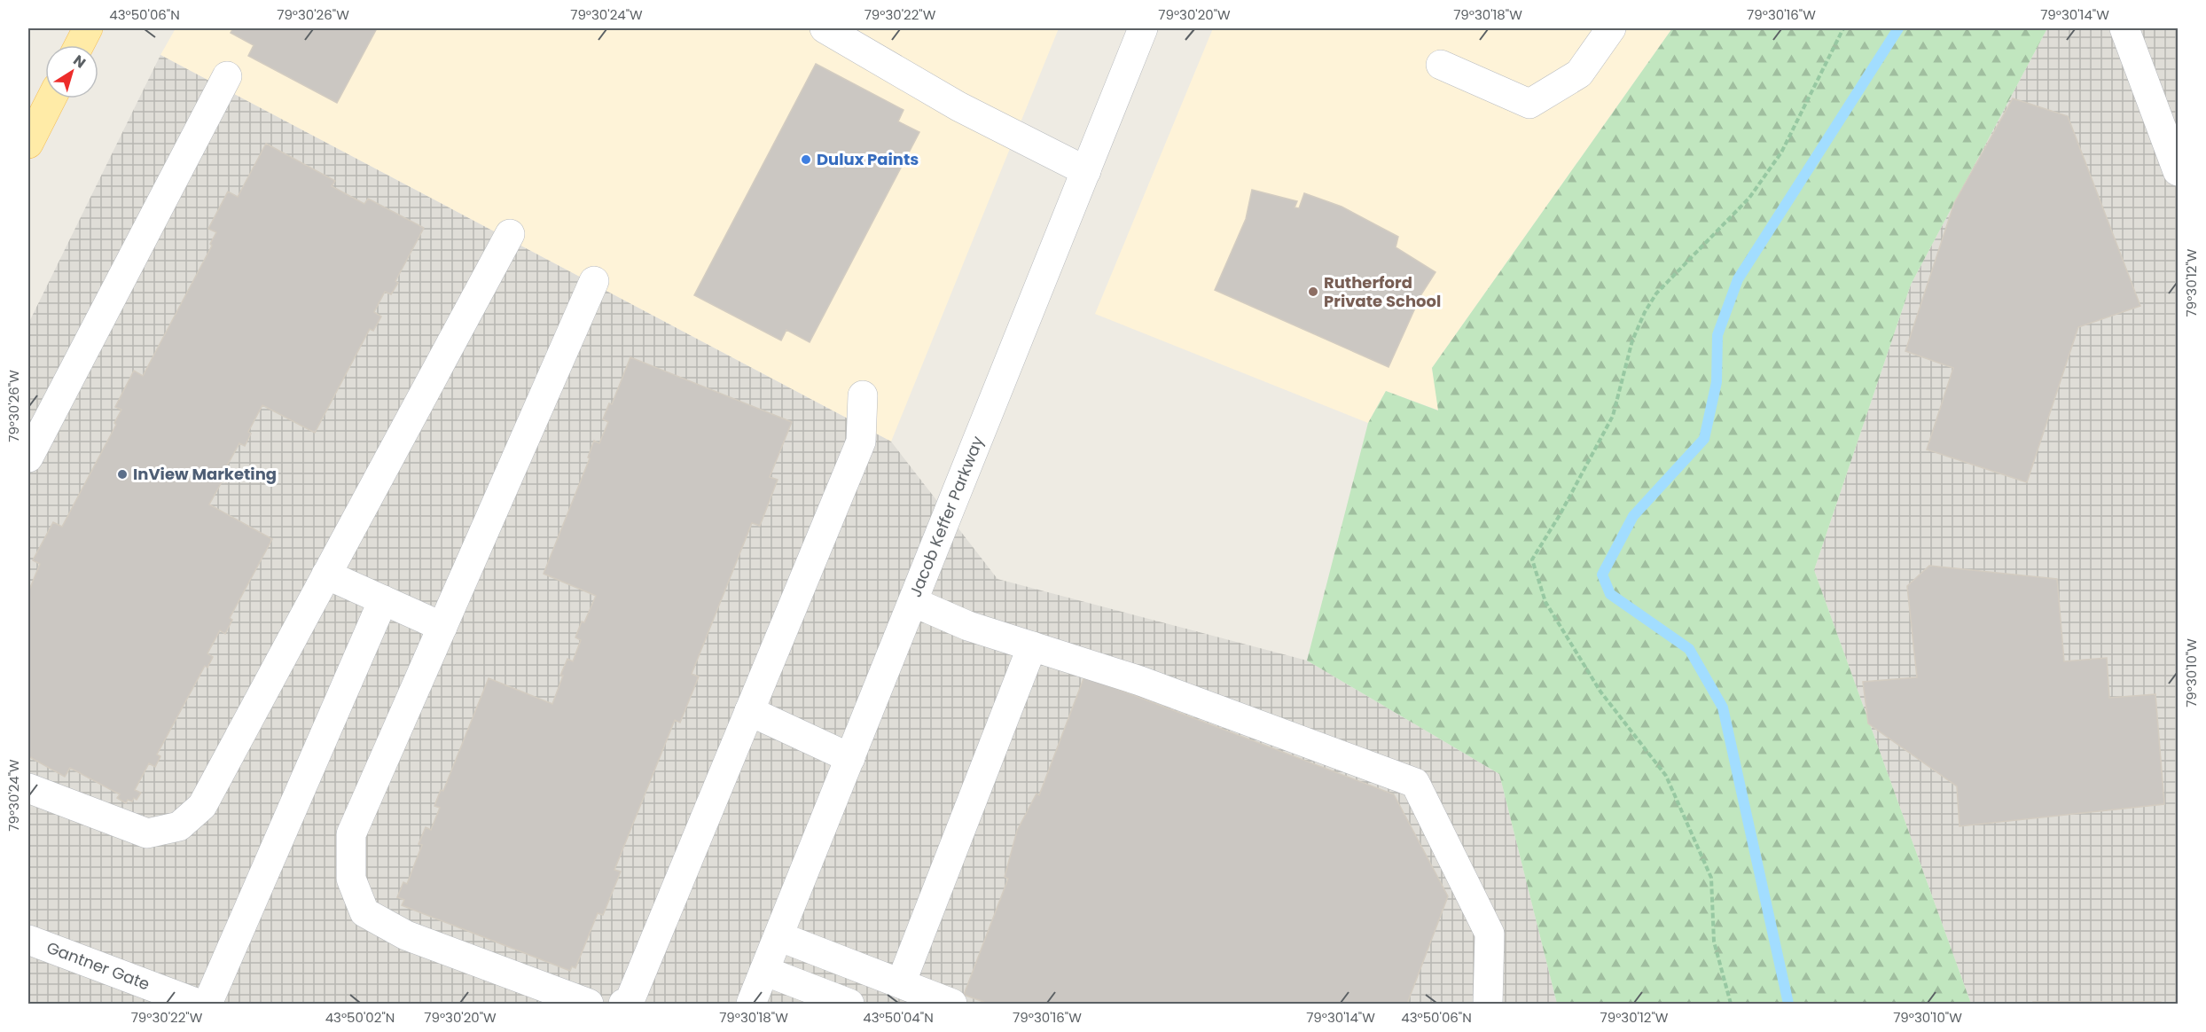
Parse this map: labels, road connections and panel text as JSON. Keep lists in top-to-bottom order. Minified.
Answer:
{"streets":{"street":["Jacob Keffer Parkway","Gantner Gate"]},"places":["Dulux Paints","Rutherford Private School","InView Marketing"],"north":"top right","coordinates":["43°50'06\"N","79°30'26\"W","79°30'24\"W","79°30'22\"W","79°30'20\"W","79°30'18\"W","79°30'16\"W","79°30'14\"W","79°30'12\"W","79°30'10\"W","43°50'02\"N","43°50'04\"N"]}
